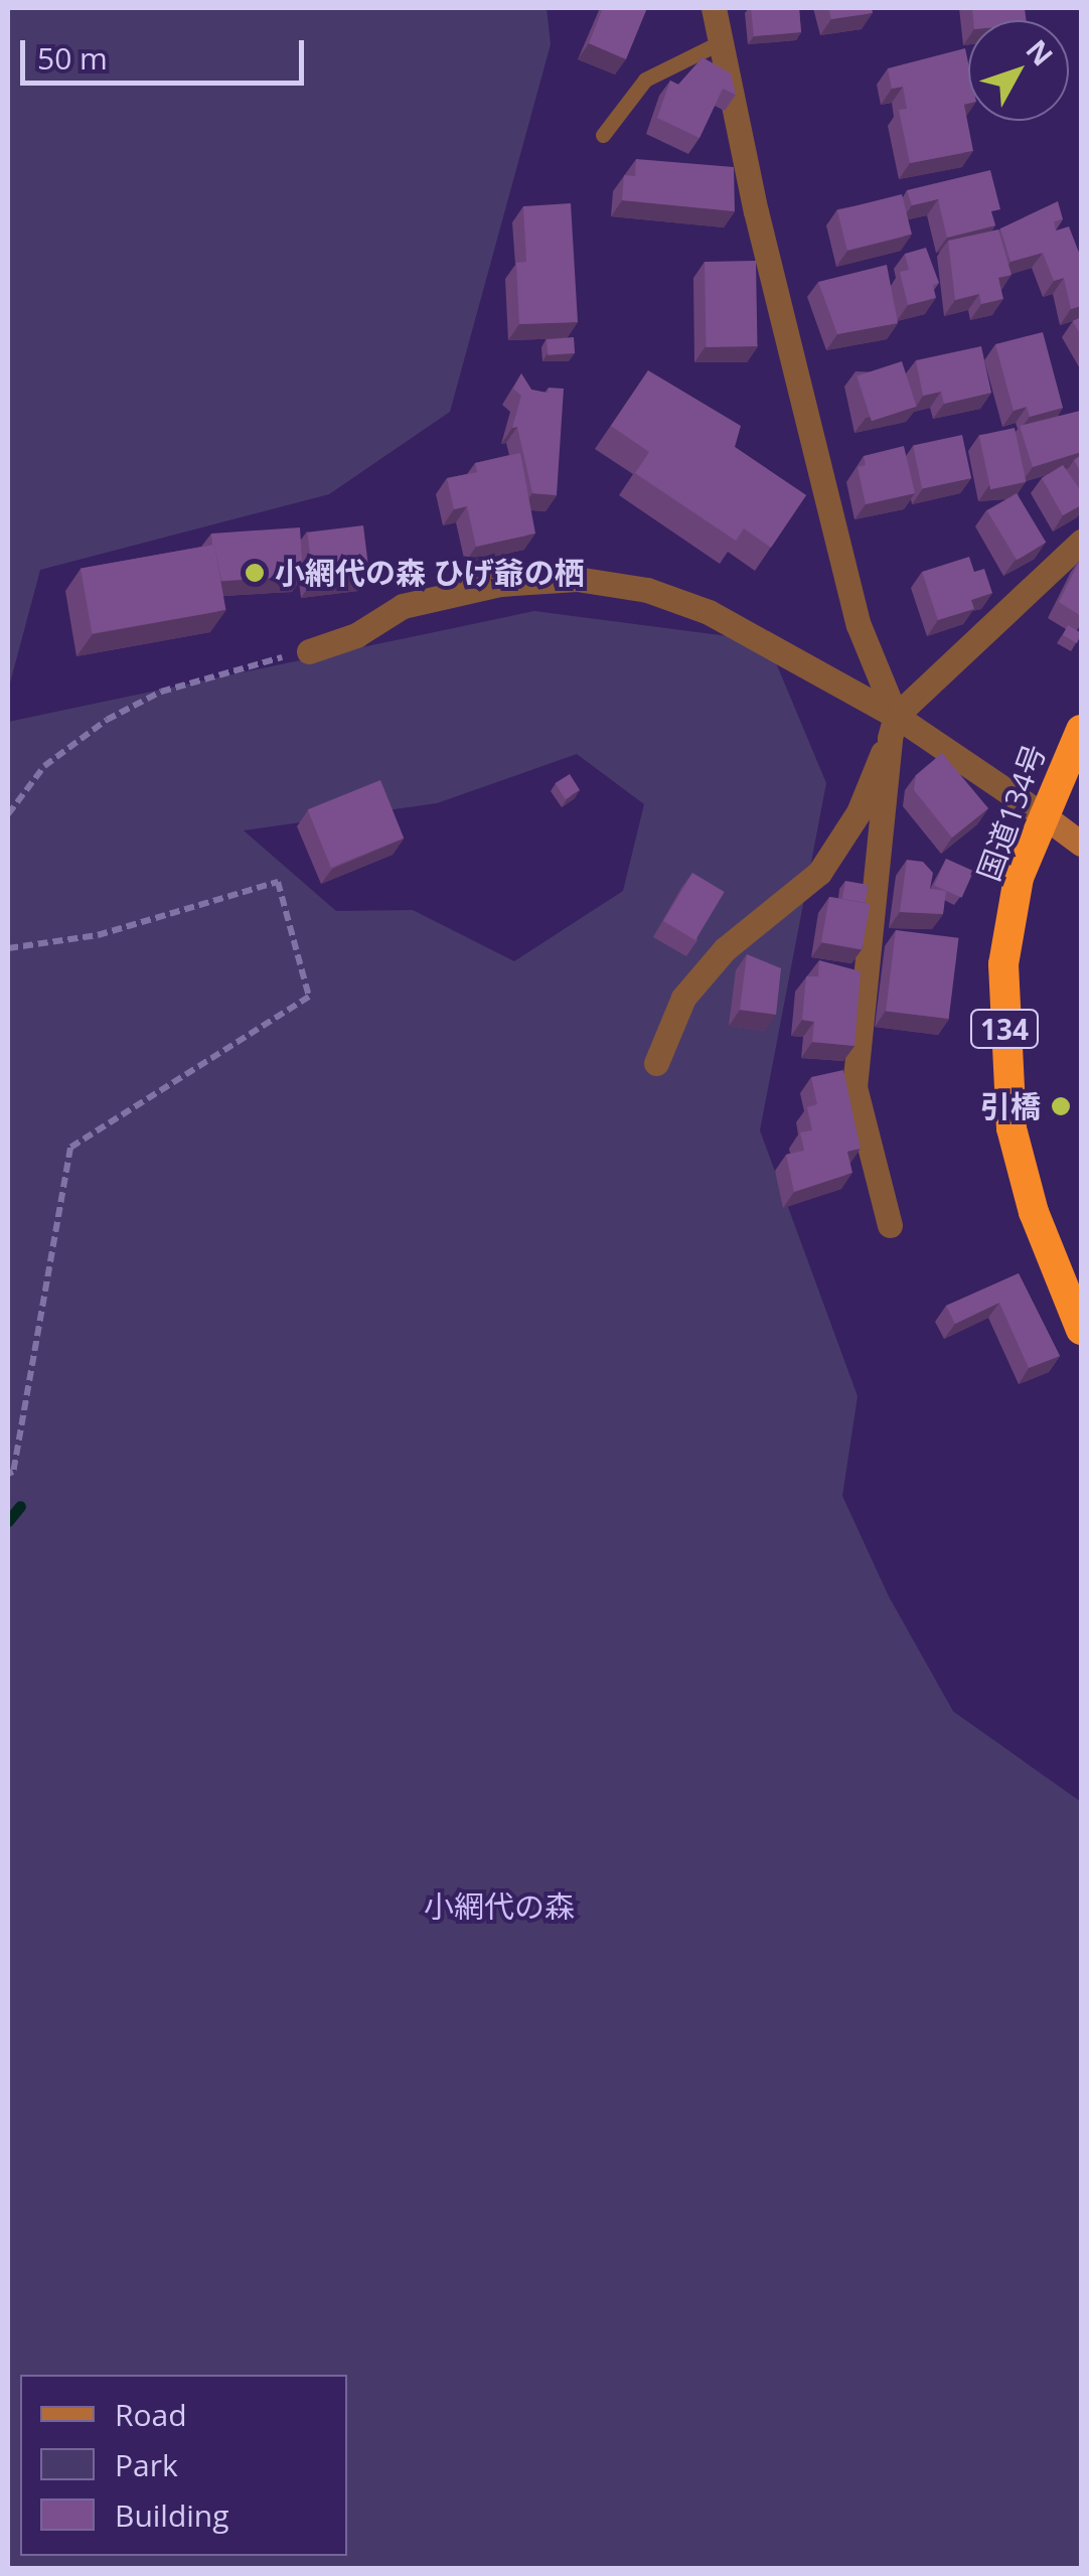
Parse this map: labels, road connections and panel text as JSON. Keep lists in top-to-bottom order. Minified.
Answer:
{"streets":{"highway":["国道134号","134"]},"parks":["小網代の森"],"places":["小網代の森 ひげ爺の栖","引橋"],"legend":["Road","Park","Building"],"scale_bar":"50 m","north":"top right"}
